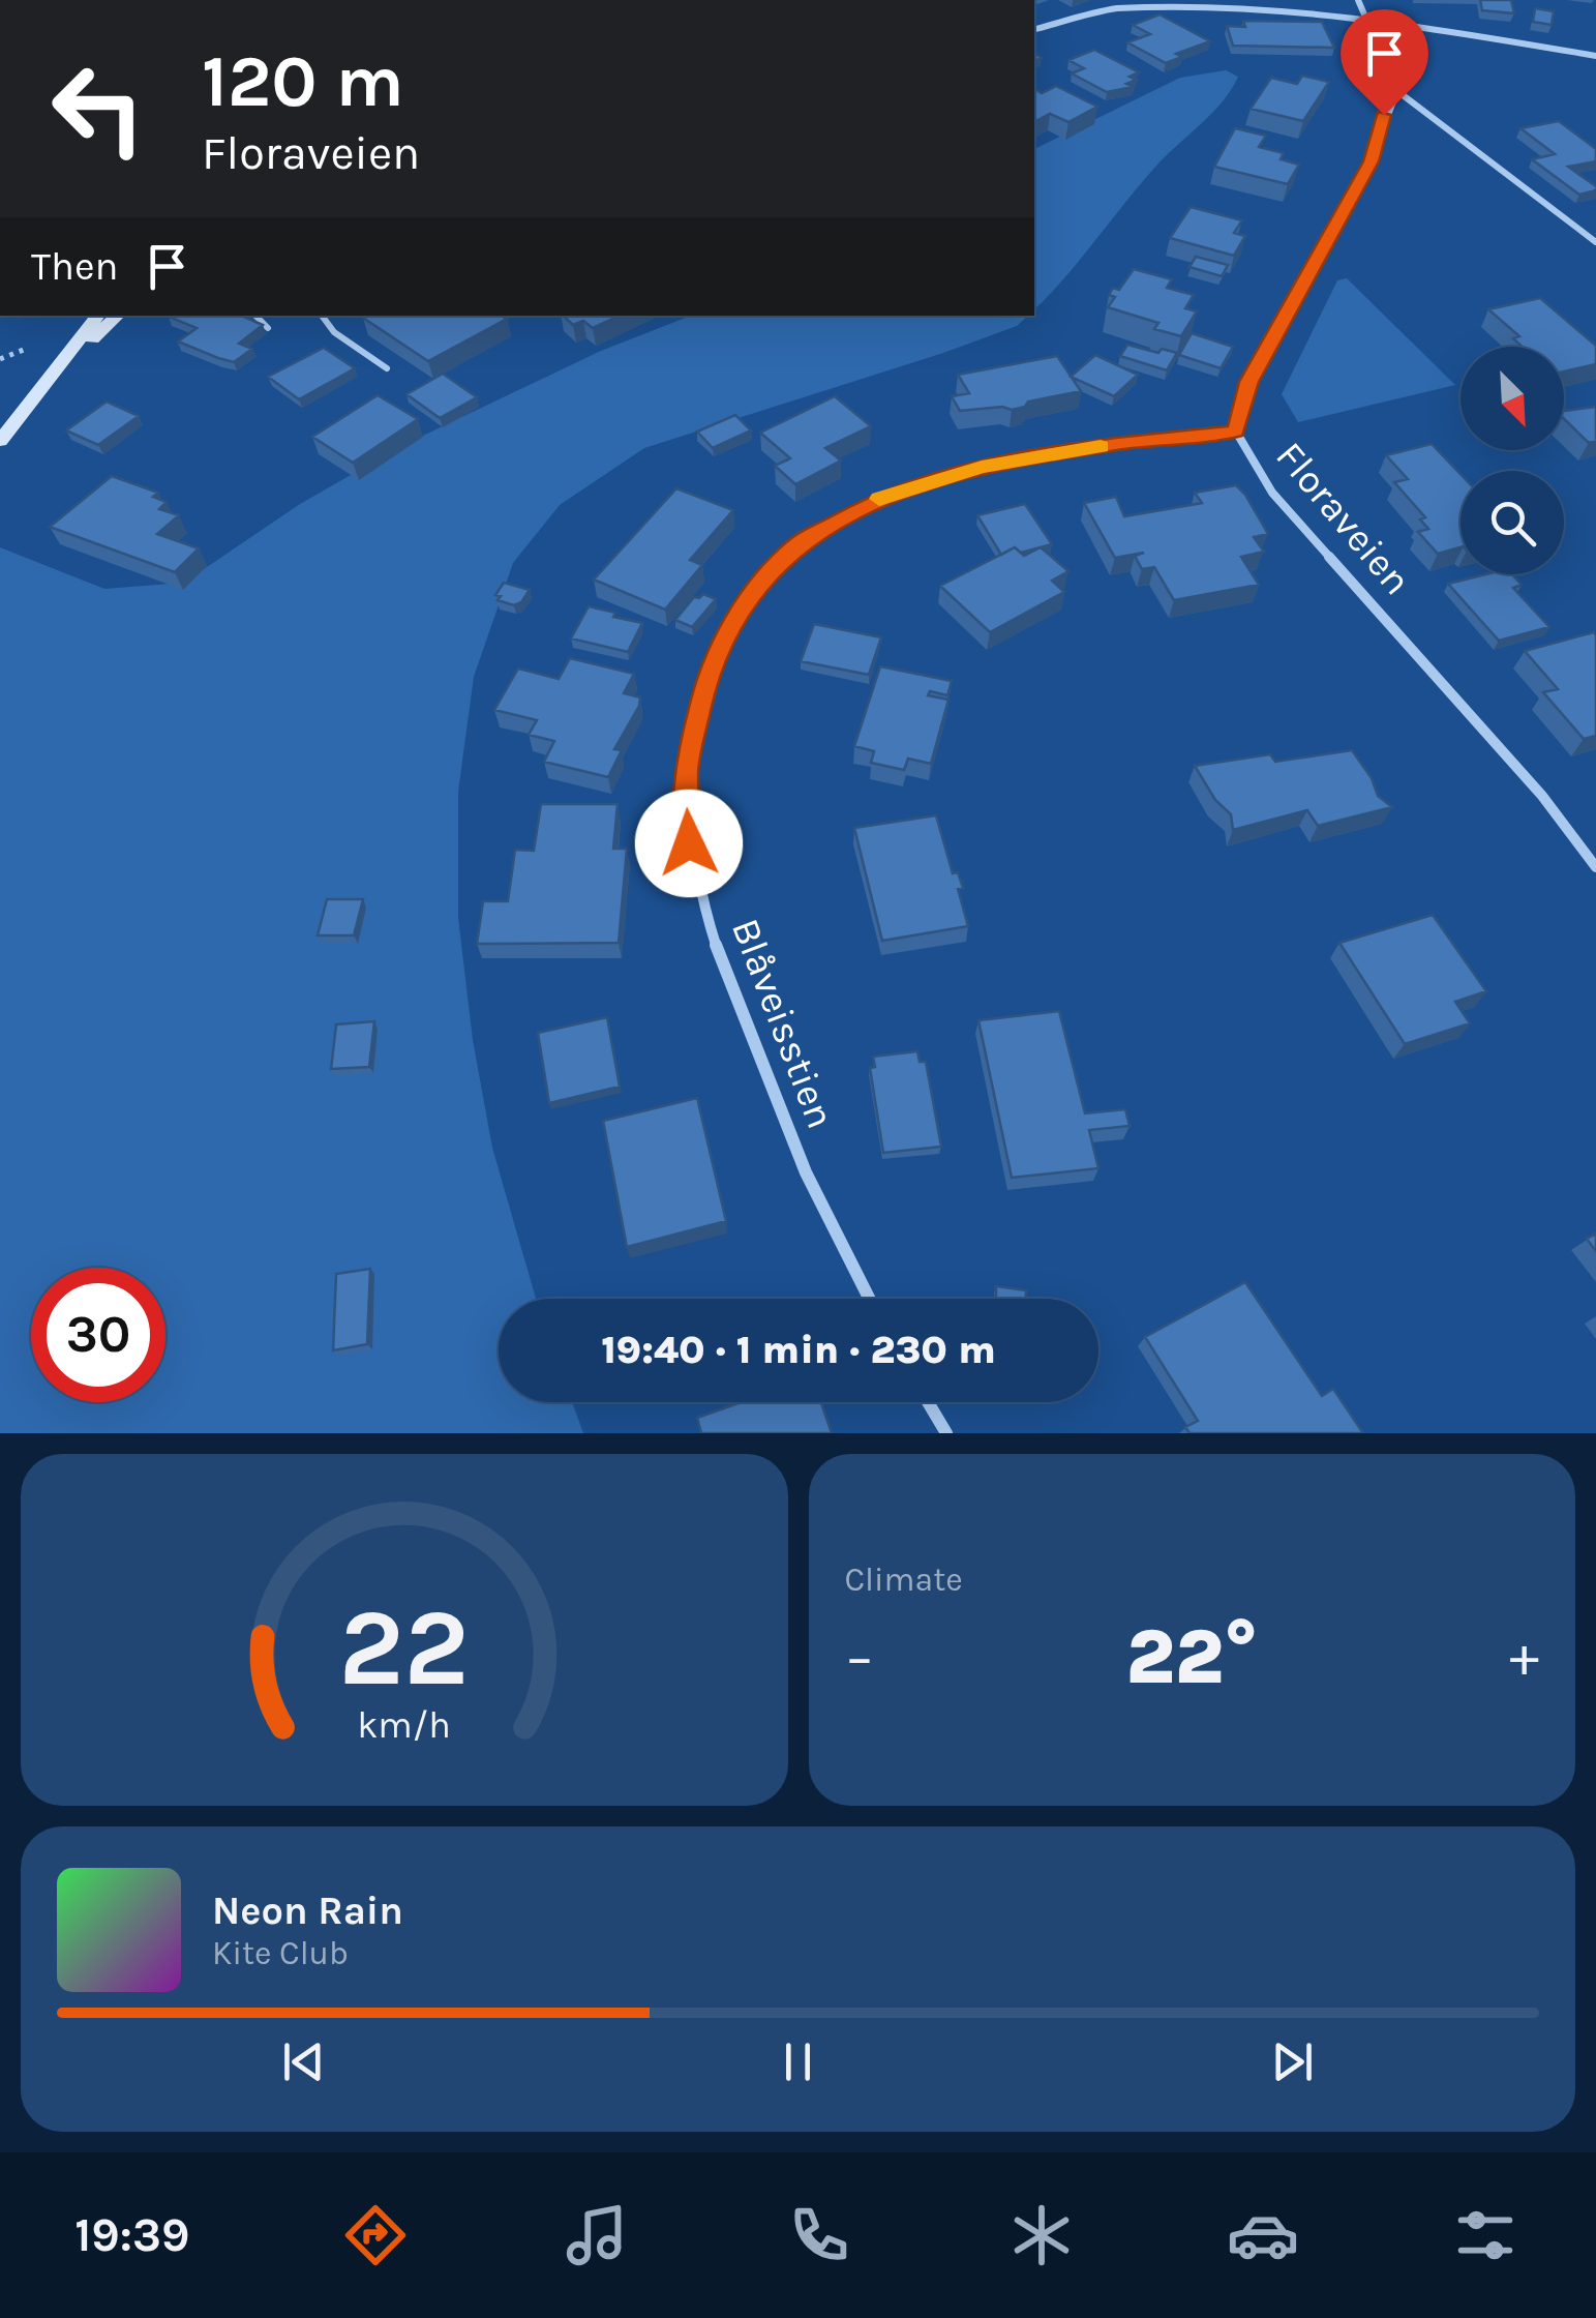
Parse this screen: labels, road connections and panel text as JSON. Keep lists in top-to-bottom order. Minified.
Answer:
{"streets":{"street":["Floraveien","Blåveisstien"]},"crossings":[["Floraveien","Blåveisstien"]],"north":"bottom right","page":{"turn":["120 m","Floraveien"],"then":"Then","limit":"30","trip":"19:40 · 1 min · 230 m","tile":"Climate","heat":["−","22°","+"],"song":["Neon Rain","Kite Club"],"tabs":"19:39","gauge":["22","km/h"]}}
